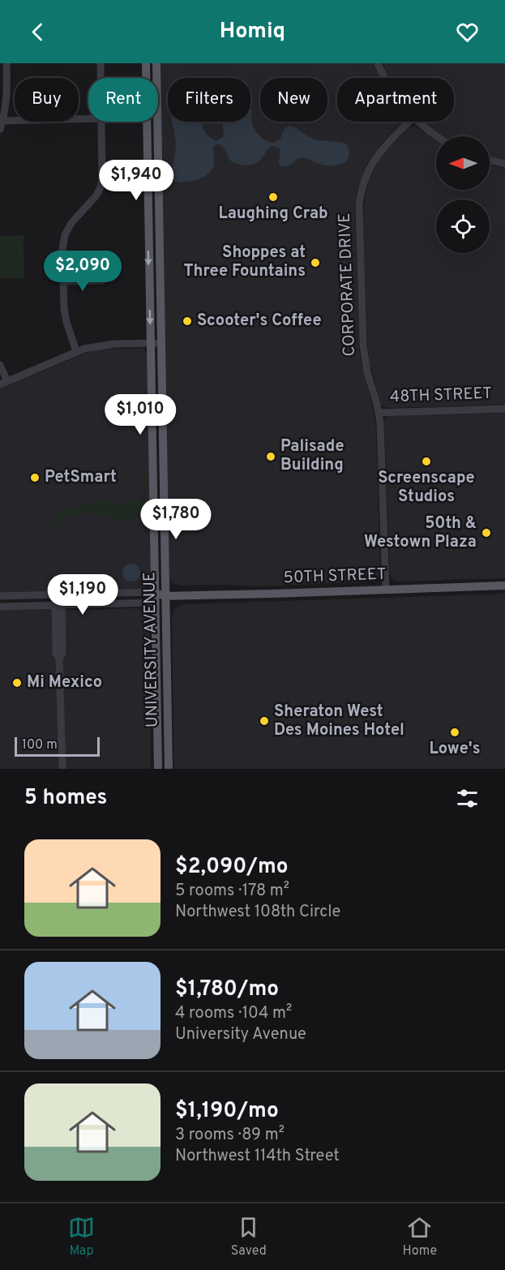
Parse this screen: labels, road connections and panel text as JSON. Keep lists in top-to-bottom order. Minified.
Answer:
{"streets":{"main road":["50TH STREET","UNIVERSITY AVENUE"],"street":["CORPORATE DRIVE","48TH STREET"]},"crossings":[["CORPORATE DRIVE","48TH STREET"],["CORPORATE DRIVE","50TH STREET"],["50TH STREET","UNIVERSITY AVENUE"]],"places":["Laughing Crab","Shoppes at Three Fountains","Scooter's Coffee","Palisade Building","Screenscape Studios","PetSmart","50th & Westown Plaza","Mi Mexico","Sheraton West Des Moines Hotel","Lowe's"],"scale_bar":"100 m","north":"left","page":{"header":"Homiq","chip":["Buy","Rent","Filters","New","Apartment"],"price":["$1,940","$2,090","$1,010","$1,780","$1,190"],"scale":"100 m","heading":"5 homes","list":[{"name":"$2,090/mo","note":"5 rooms · 178 m² · Northwest 108th Circle"},{"name":"$1,780/mo","note":"4 rooms · 104 m² · University Avenue"},{"name":"$1,190/mo","note":"3 rooms · 89 m² · Northwest 114th Street"}],"tabs":["Map","Saved","Home"]}}
